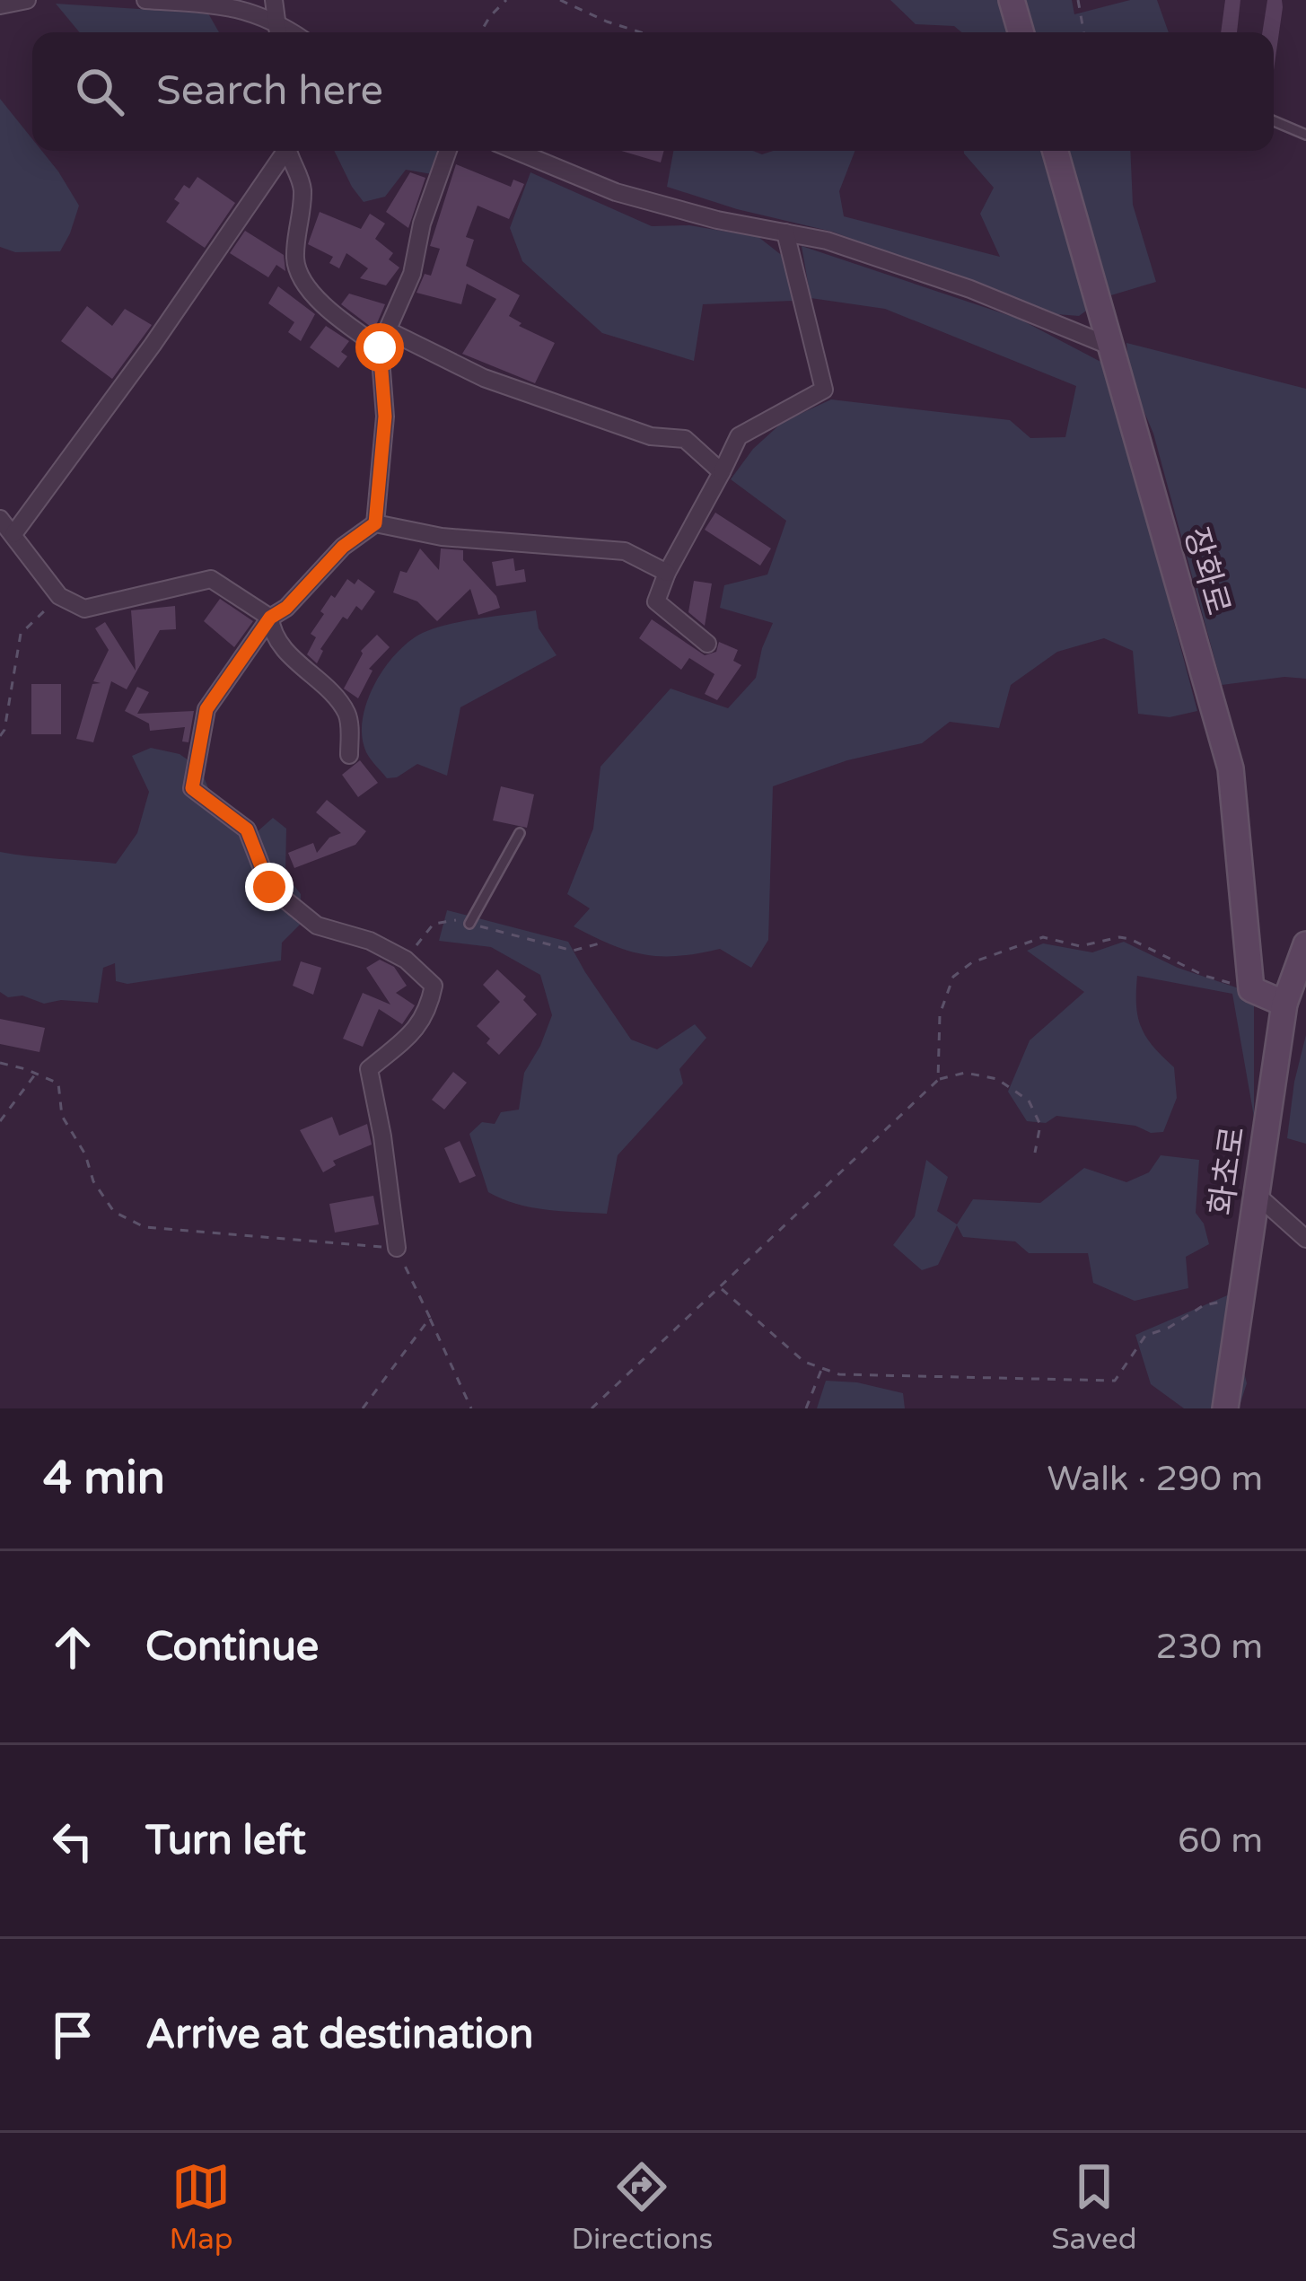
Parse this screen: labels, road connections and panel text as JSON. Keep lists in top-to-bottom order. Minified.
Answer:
{"streets":{"street":["장화로","화초로"]},"page":{"search":"Search here","heading":["4 min","Walk · 290 m"],"list":[["Continue","230 m"],["Turn left","60 m"],"Arrive at destination"],"nav":["Map","Directions","Saved"]}}
